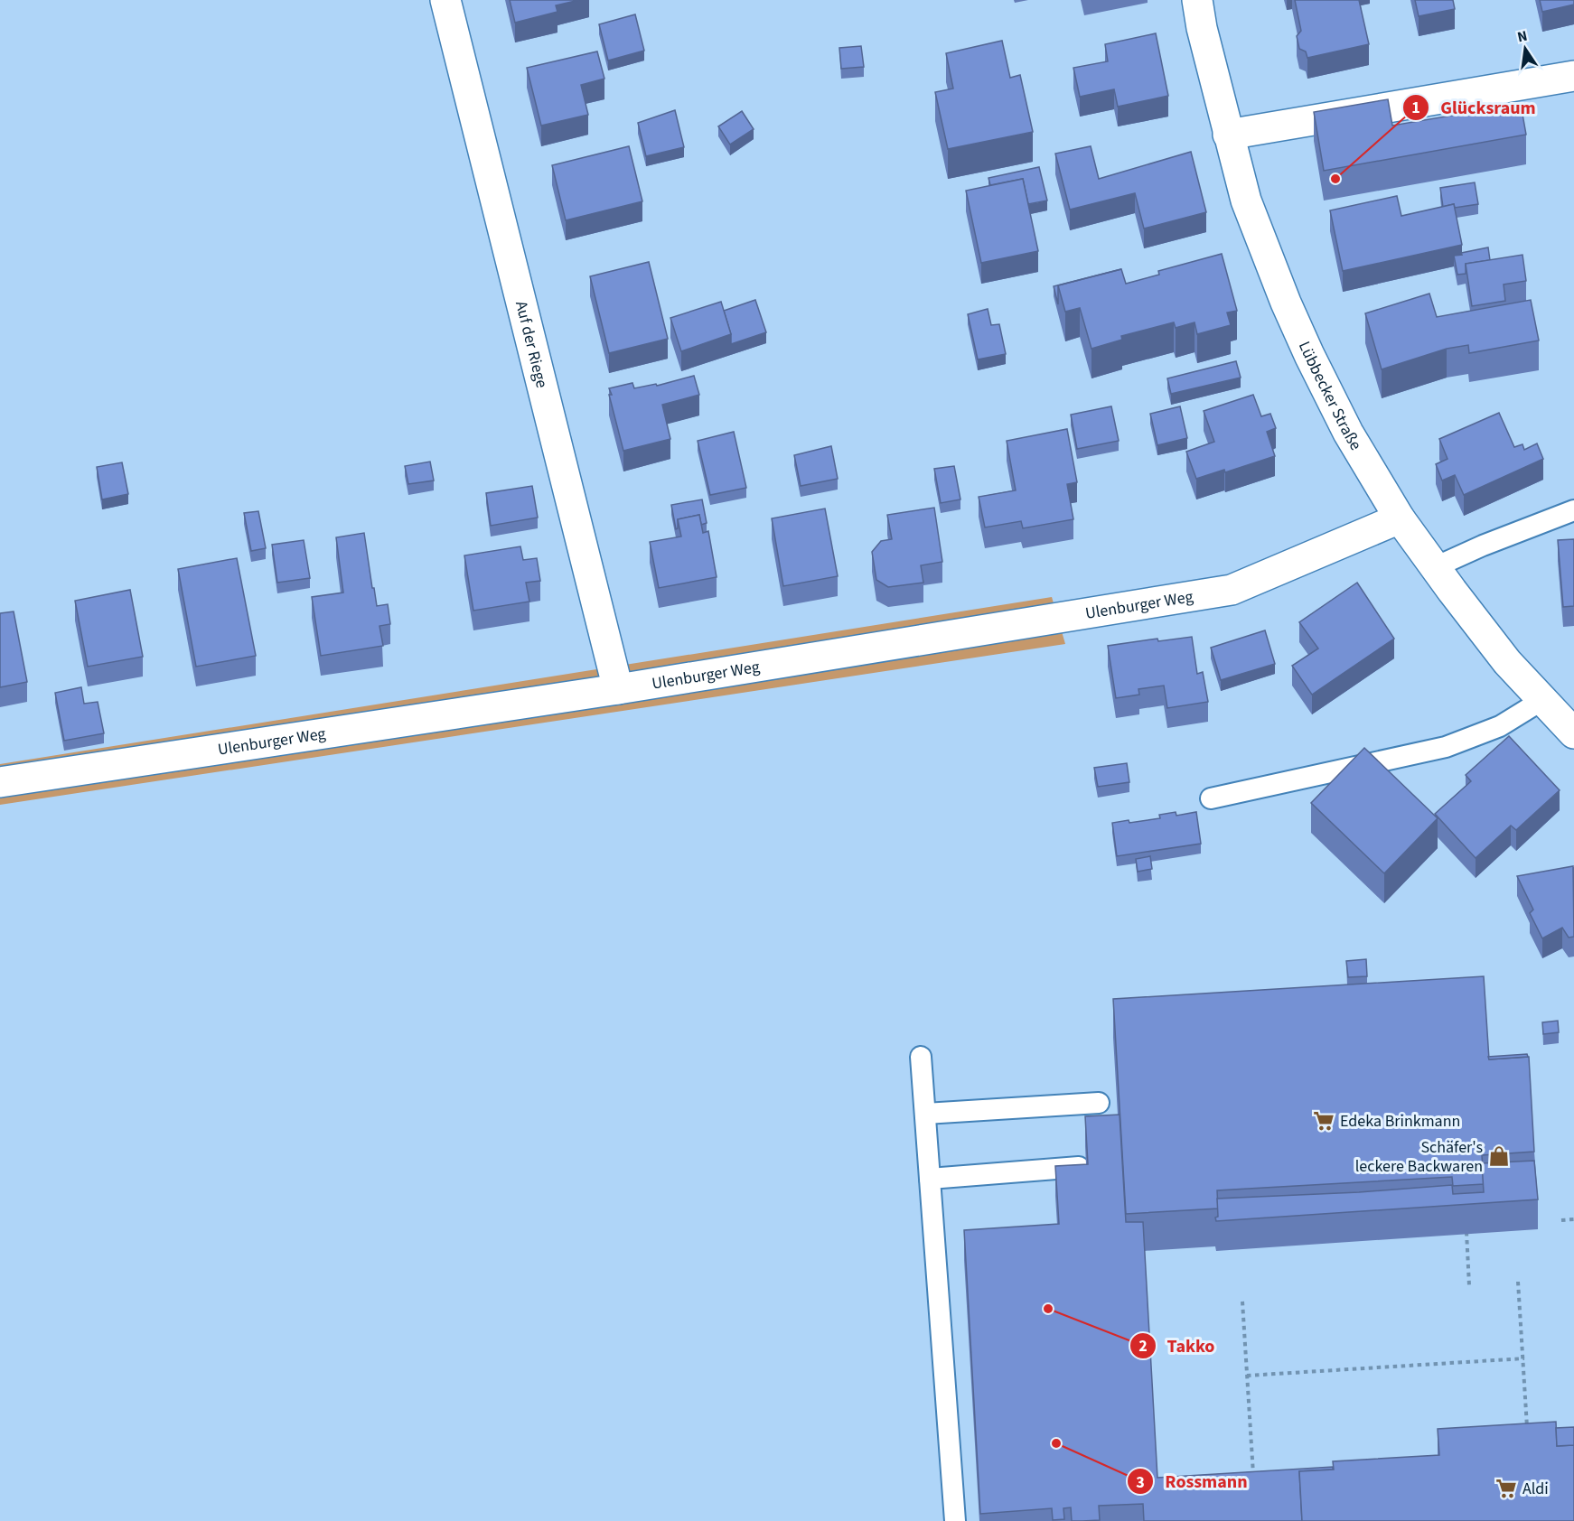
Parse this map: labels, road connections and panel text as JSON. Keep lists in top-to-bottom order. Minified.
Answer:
{"streets":{"street":["Auf der Riege","Lübbecker Straße","Ulenburger Weg"]},"crossings":[["Auf der Riege","Ulenburger Weg"],["Lübbecker Straße","Ulenburger Weg"]],"places":{"other":["Glücksraum","Takko","Rossmann"],"supermarket":["Edeka Brinkmann","Aldi"],"shop":["Schäfer's leckere Backwaren"]},"north":"top"}
